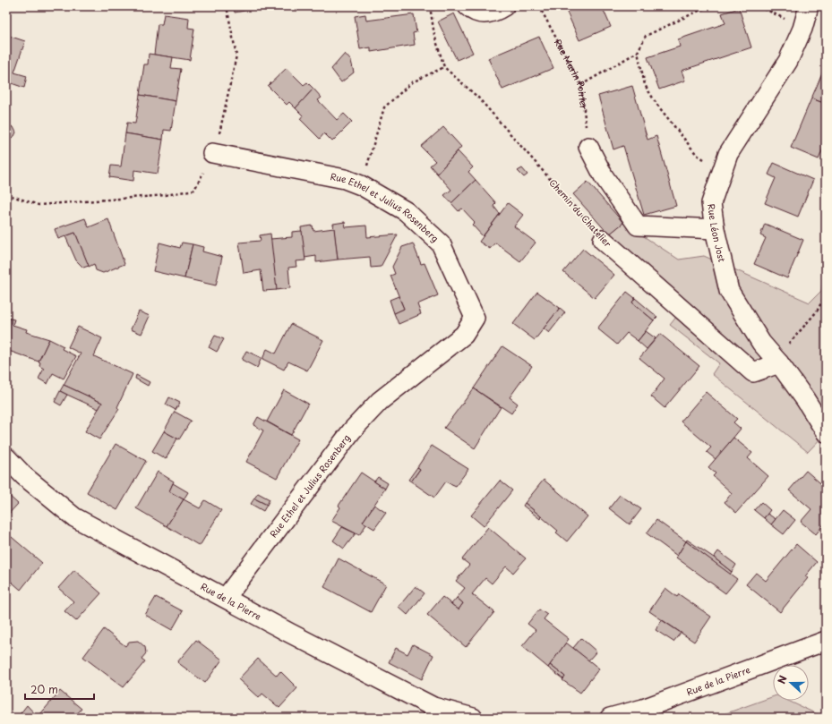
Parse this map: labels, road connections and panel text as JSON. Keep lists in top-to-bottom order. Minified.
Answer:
{"streets":{"street":["Rue Ethel et Julius Rosenberg","Chemin du Chatelier","Rue Léon Jost","Rue de la Pierre"],"path":["Rue Marin Poirier"]},"crossings":[["Rue Ethel et Julius Rosenberg","Rue de la Pierre"],["Chemin du Chatelier","Rue Léon Jost"]],"scale_bar":"20 m","north":"left"}
